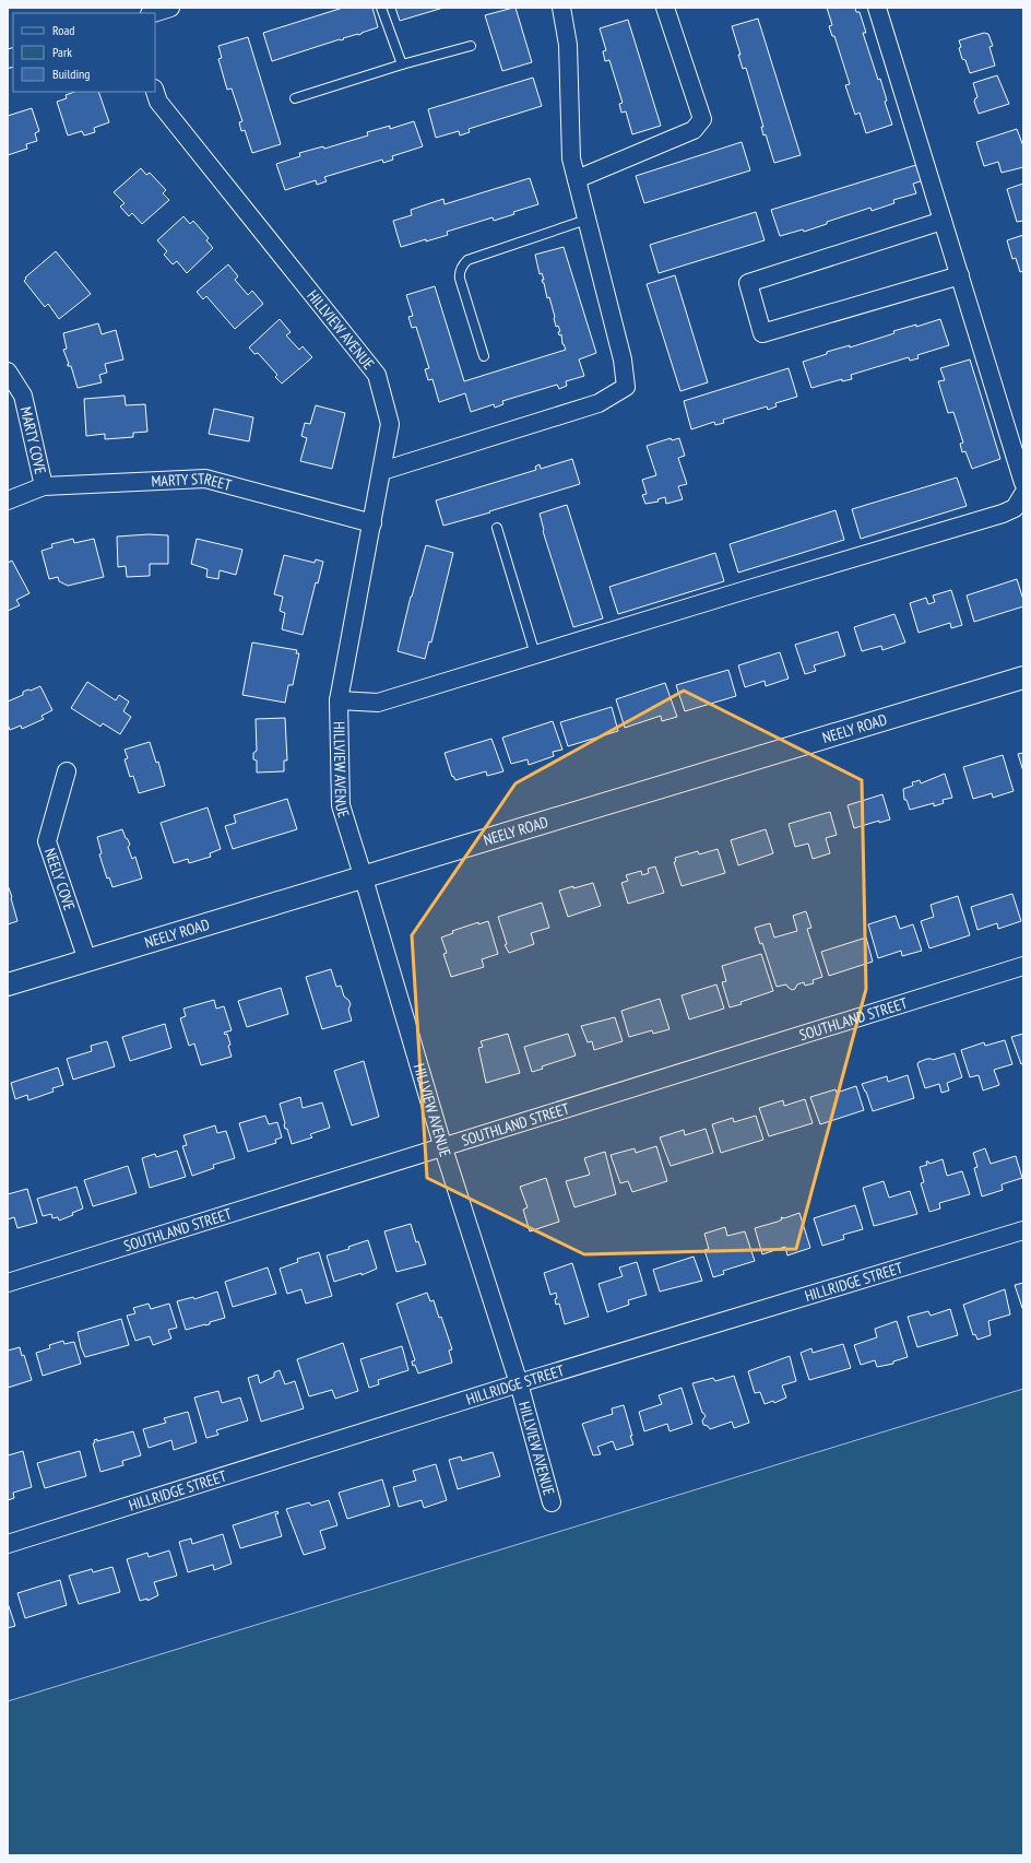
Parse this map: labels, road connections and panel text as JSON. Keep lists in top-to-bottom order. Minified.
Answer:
{"streets":{"street":["HILLVIEW AVENUE","MARTY COVE","MARTY STREET","NEELY ROAD","NEELY COVE","SOUTHLAND STREET","HILLRIDGE STREET"]},"crossings":[["HILLVIEW AVENUE","MARTY STREET"],["HILLVIEW AVENUE","NEELY ROAD"],["HILLVIEW AVENUE","SOUTHLAND STREET"],["HILLVIEW AVENUE","HILLRIDGE STREET"],["MARTY COVE","MARTY STREET"],["NEELY ROAD","NEELY COVE"]],"legend":["Road","Park","Building"]}
